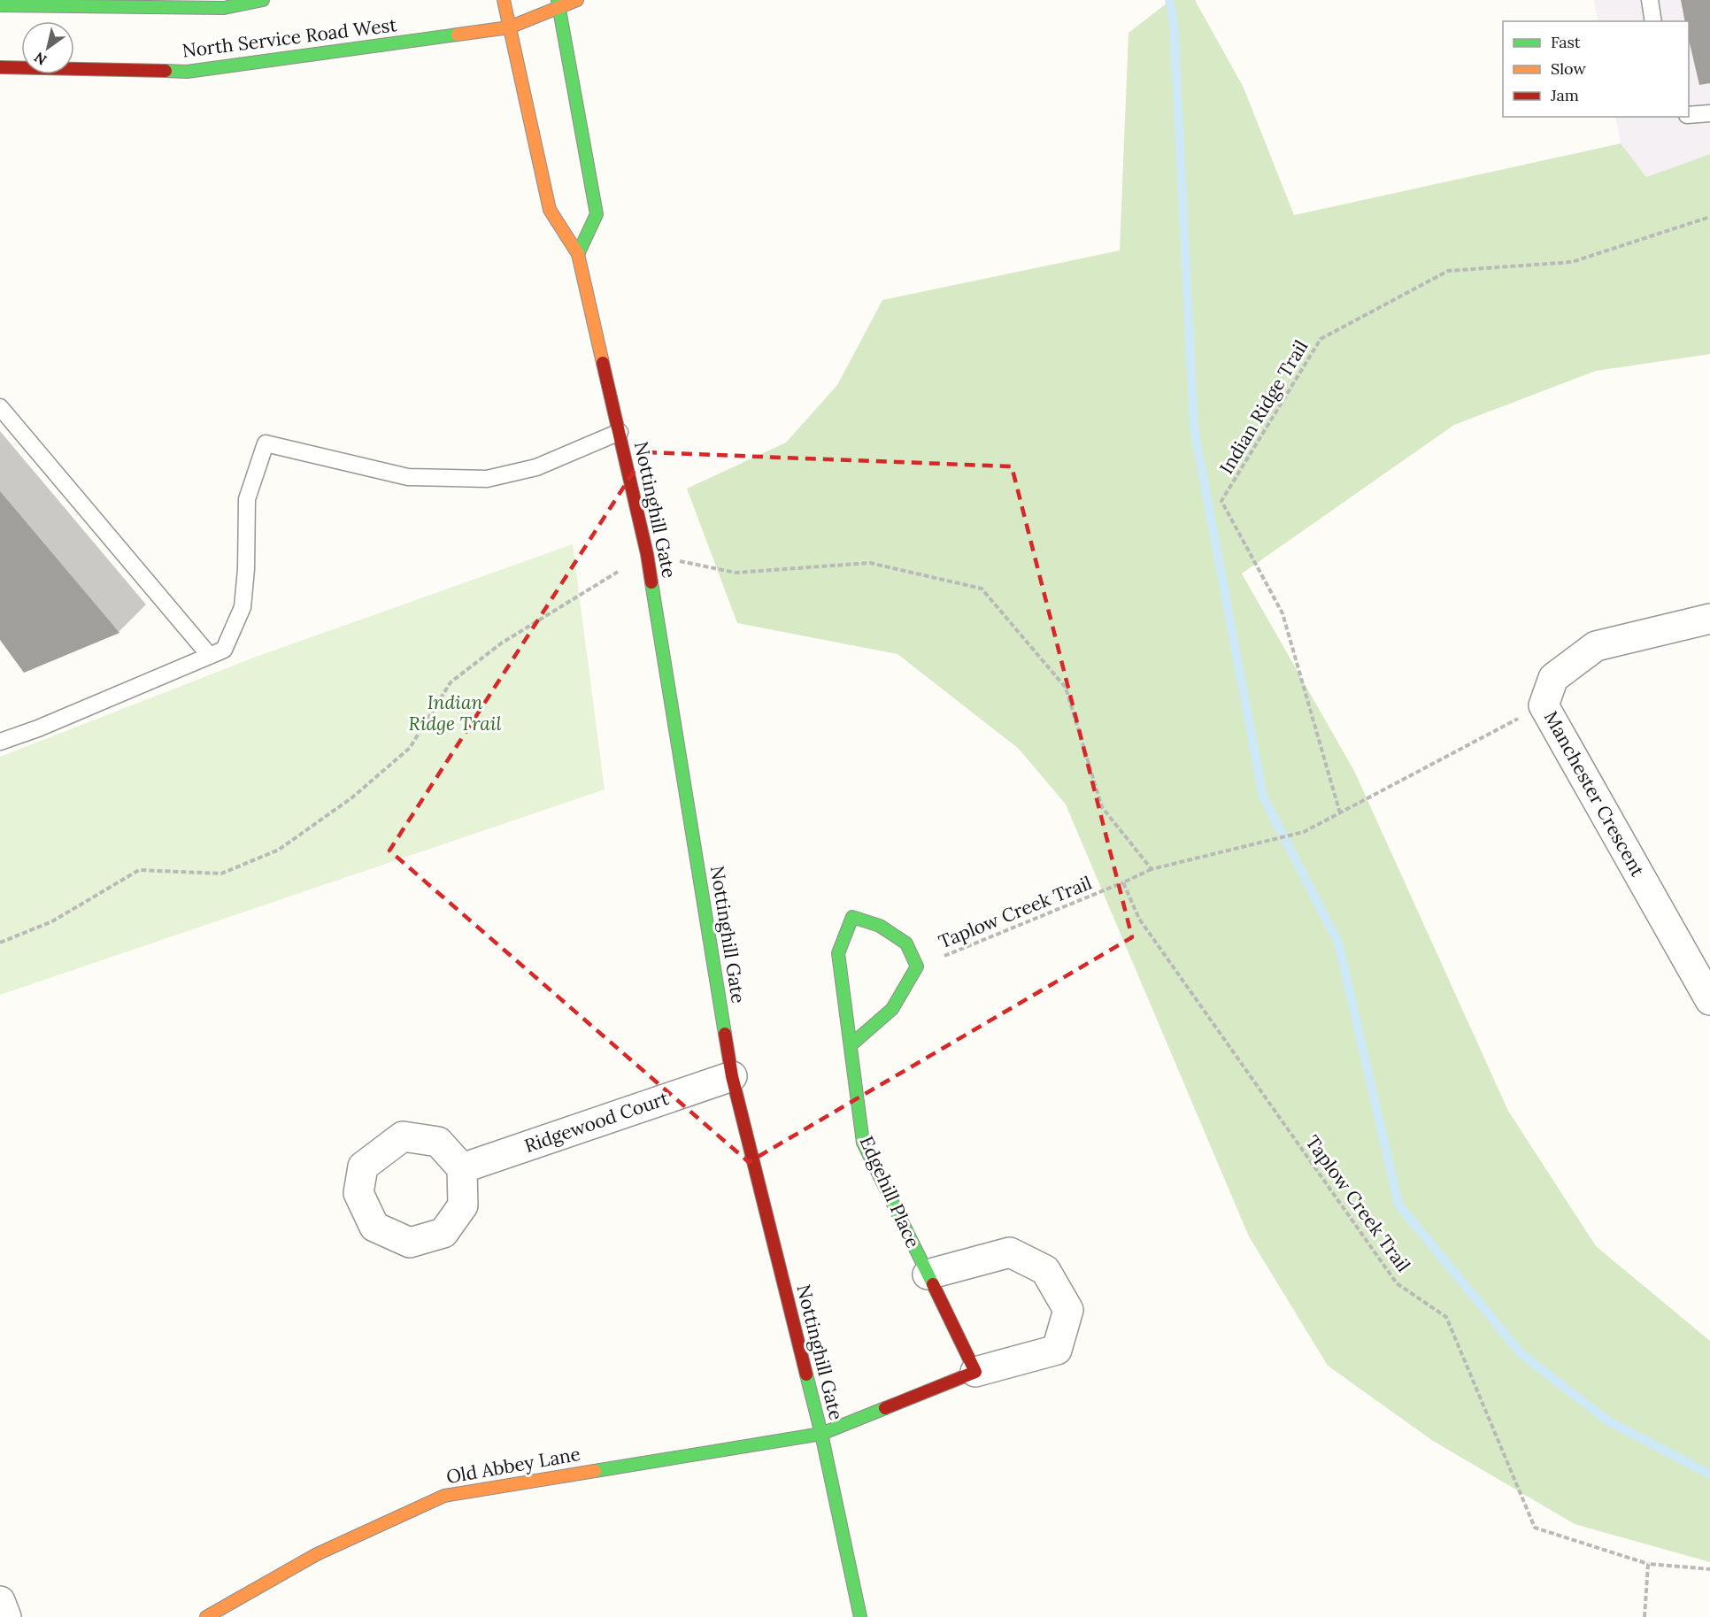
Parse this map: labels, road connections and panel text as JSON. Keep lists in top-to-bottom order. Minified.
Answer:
{"streets":{"street":["North Service Road West","Nottinghill Gate","Manchester Crescent","Ridgewood Court","Edgehill Place","Old Abbey Lane"],"path":["Indian Ridge Trail","Taplow Creek Trail"]},"crossings":[["North Service Road West","Nottinghill Gate"],["Nottinghill Gate","Ridgewood Court"],["Nottinghill Gate","Old Abbey Lane"],["Taplow Creek Trail","Edgehill Place"]],"parks":["Indian Ridge Trail"],"legend":["Fast","Slow","Jam"],"north":"bottom left"}
